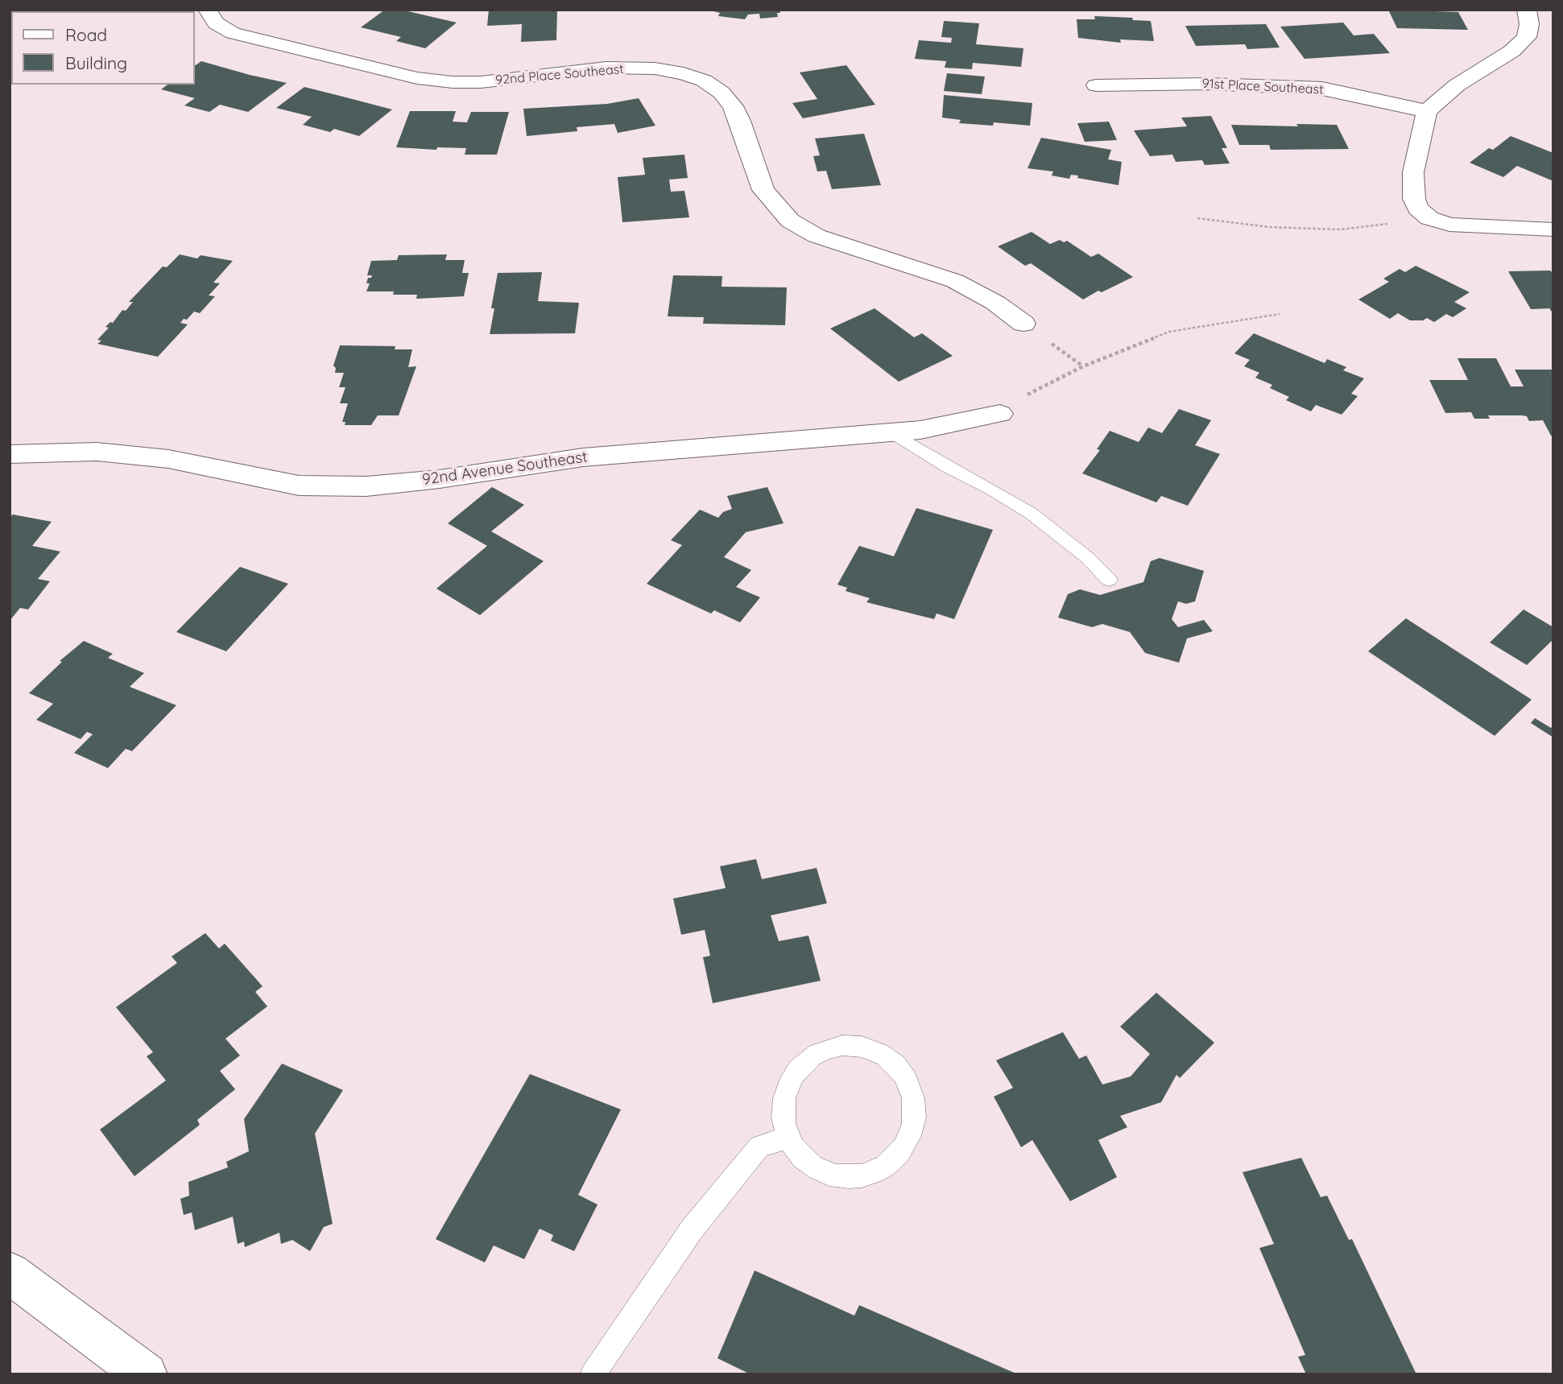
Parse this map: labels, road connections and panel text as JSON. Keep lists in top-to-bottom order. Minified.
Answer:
{"streets":{"street":["92nd Place Southeast","91st Place Southeast","92nd Avenue Southeast"]},"legend":["Road","Building"]}
